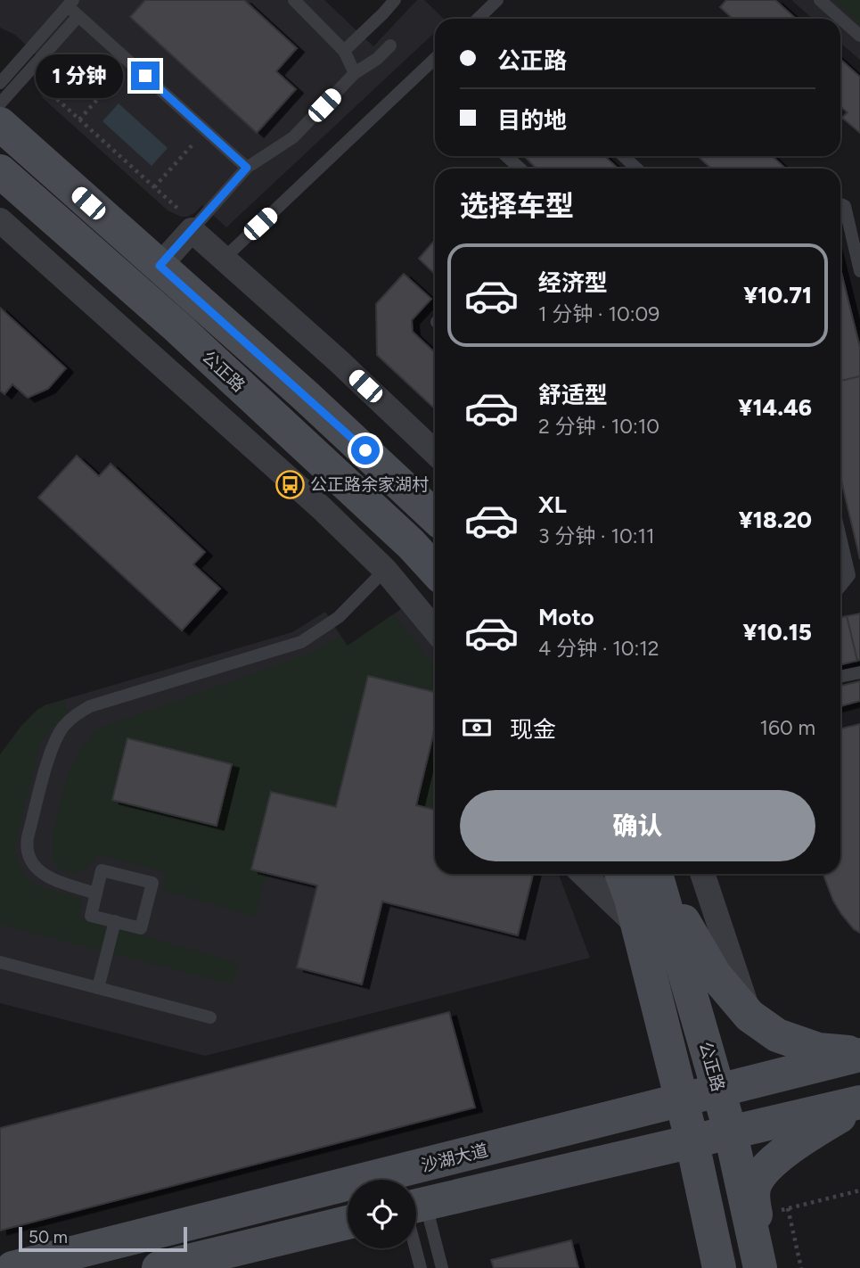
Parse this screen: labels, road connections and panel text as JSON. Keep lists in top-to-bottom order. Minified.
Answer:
{"streets":{"main road":["公正路","沙湖大道"]},"crossings":[["公正路","沙湖大道"]],"places":{"bus stop":["公正路余家湖村"]},"scale_bar":"50 m","page":{"banner":["公正路","目的地"],"bubble":"1 分钟","heading":"选择车型","list":[{"name":"经济型","note":"1 分钟 · 10:09","value":"¥10.71"},{"name":"舒适型","note":"2 分钟 · 10:10","value":"¥14.46"},{"name":"XL","note":"3 分钟 · 10:11","value":"¥18.20"},{"name":"Moto","note":"4 分钟 · 10:12","value":"¥10.15"}],"pay":["现金","160 m"],"buttons":"确认","scale":"50 m"}}
